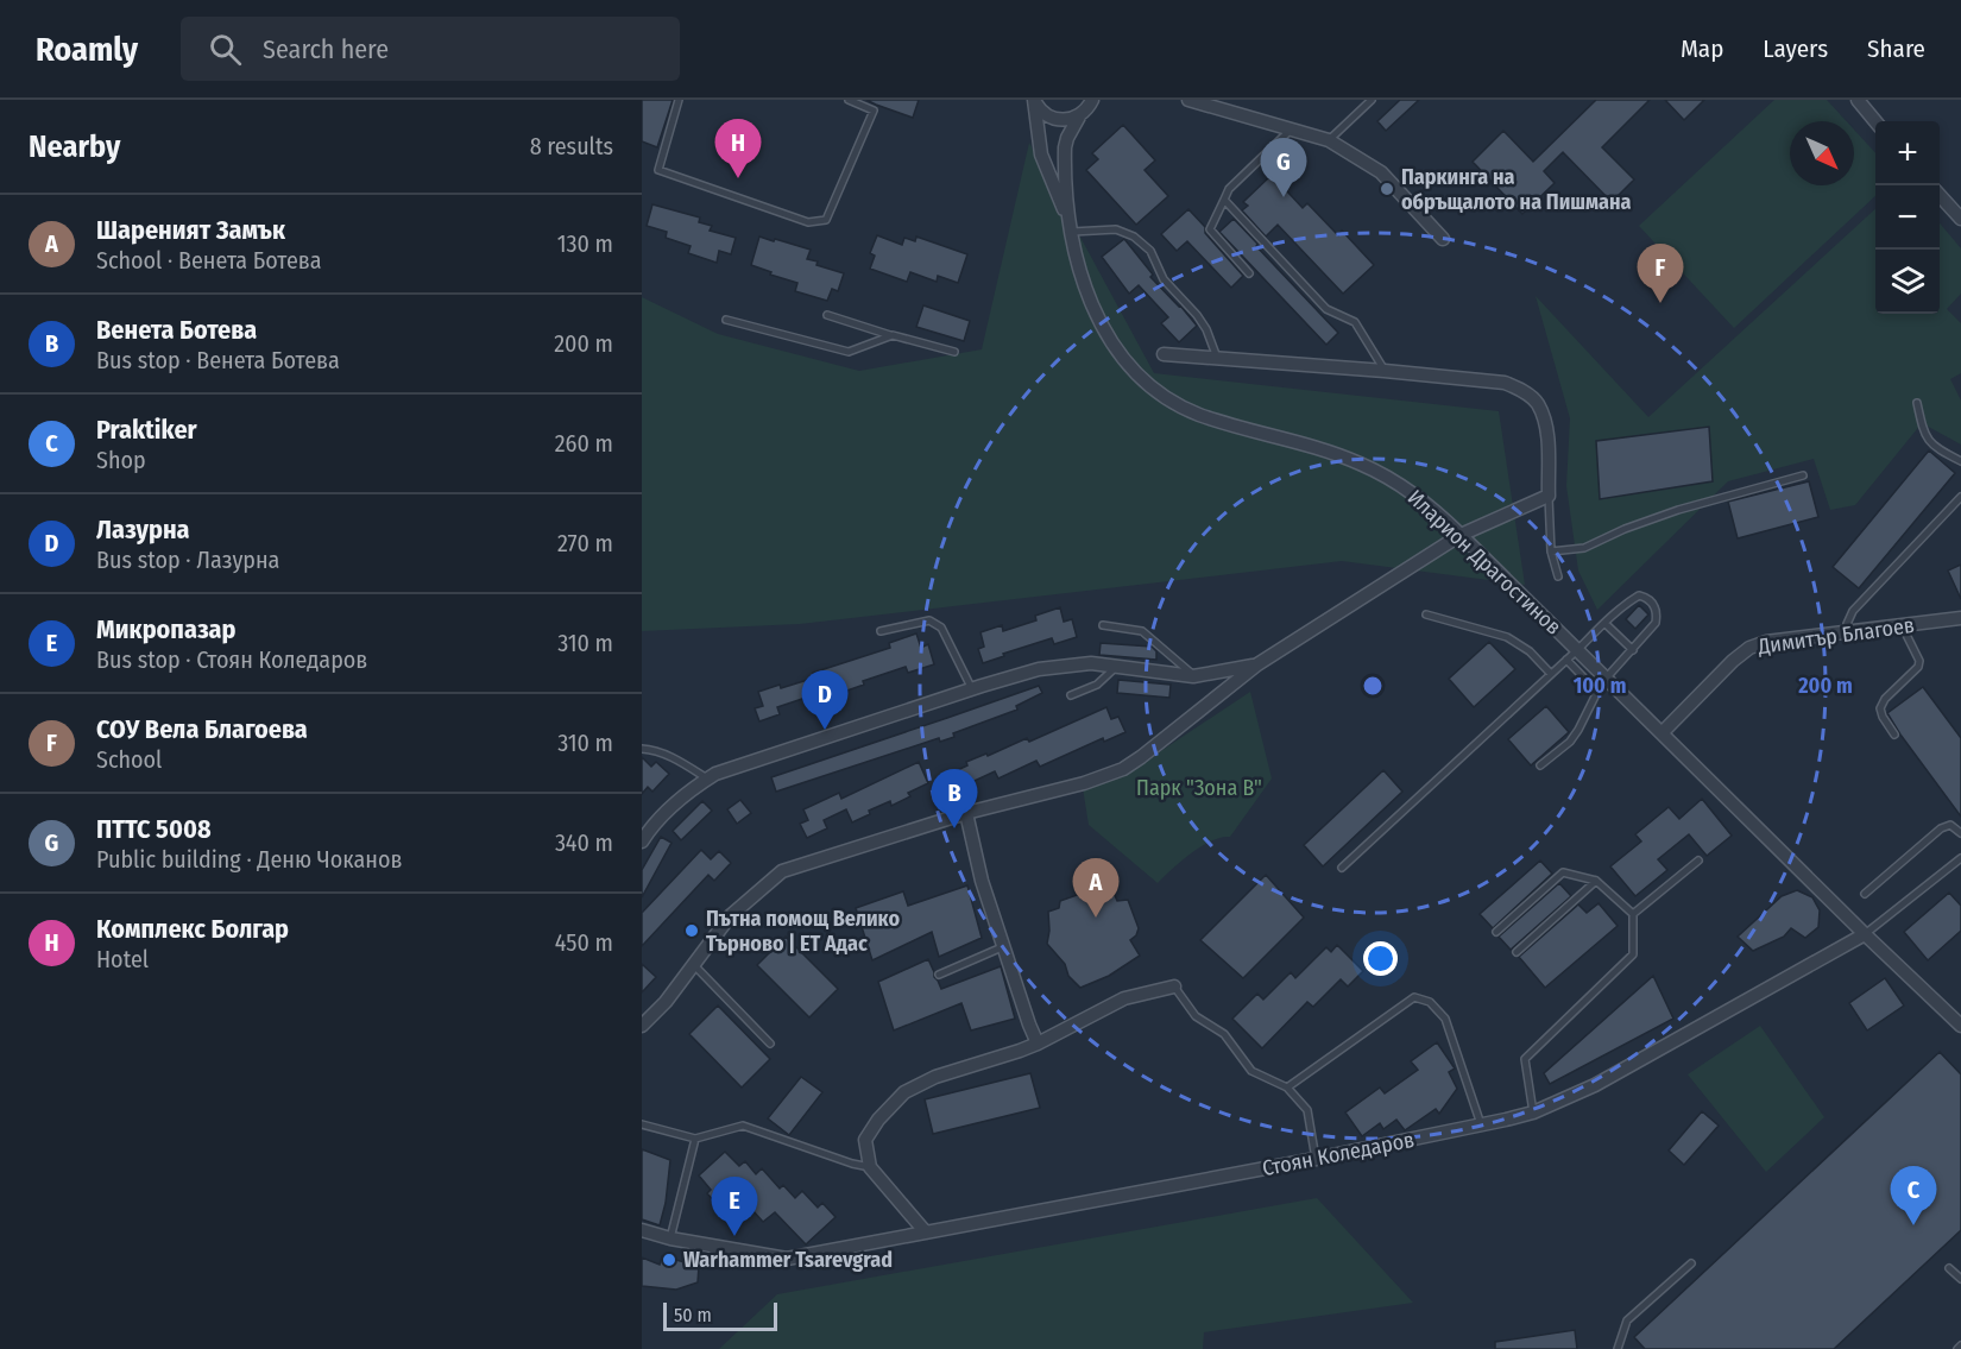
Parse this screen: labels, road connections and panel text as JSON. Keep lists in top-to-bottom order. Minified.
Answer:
{"streets":{"street":["Иларион Драгостинов","Димитър Благоев","Стоян Коледаров"]},"crossings":[["Иларион Драгостинов","Димитър Благоев"],["Иларион Драгостинов","Стоян Коледаров"]],"parks":["Парк \"Зона В\""],"places":["Паркинга на обръщалото на Пишмана","Пътна помощ Велико Търново | ЕТ Адас","Warhammer Tsarevgrad"],"scale_bar":"50 m","north":"bottom right","page":{"header":"Roamly","search":"Search here","nav":["Map","Layers","Share"],"heading":["Nearby","8 results"],"pins":["H","G","F","D","B","A","C","E"],"map_buttons":["+","−"],"list":[{"mark":"A","name":"Шареният Замък","note":"School · Венета Ботева","value":"130 m"},{"mark":"B","name":"Венета Ботева","note":"Bus stop · Венета Ботева","value":"200 m"},{"mark":"C","name":"Praktiker","note":"Shop","value":"260 m"},{"mark":"D","name":"Лазурна","note":"Bus stop · Лазурна","value":"270 m"},{"mark":"E","name":"Микропазар","note":"Bus stop · Стоян Коледаров","value":"310 m"},{"mark":"F","name":"СОУ Вела Благоева","note":"School","value":"310 m"},{"mark":"G","name":"ПТТС 5008","note":"Public building · Деню Чоканов","value":"340 m"},{"mark":"H","name":"Комплекс Болгар","note":"Hotel","value":"450 m"}],"scale":"50 m"},"rings":["100 m","200 m"]}
